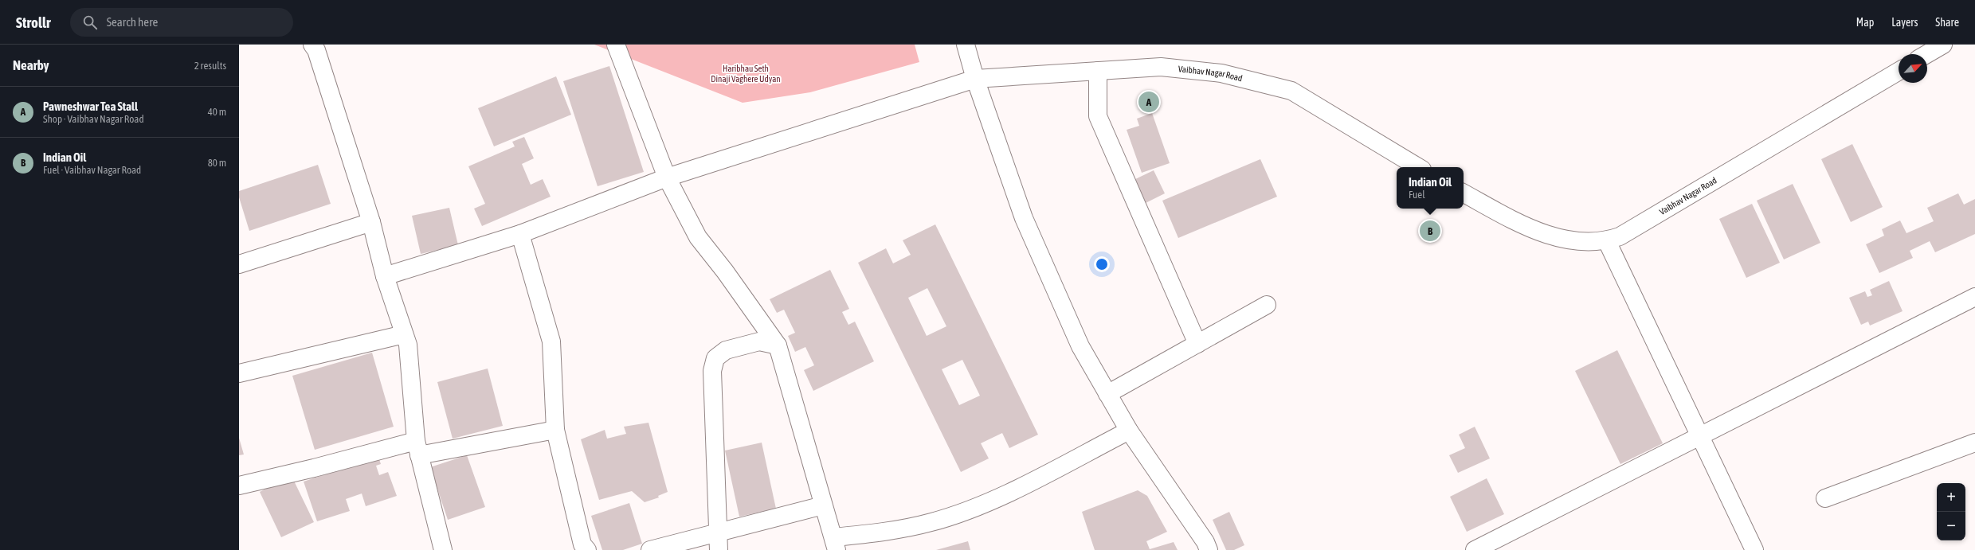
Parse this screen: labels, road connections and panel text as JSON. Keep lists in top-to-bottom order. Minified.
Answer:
{"streets":{"street":["Vaibhav Nagar Road"]},"parks":["Haribhau Seth Dinaji Vaghere Udyan"],"north":"top right","page":{"header":"Strollr","search":"Search here","nav":["Map","Layers","Share"],"heading":["Nearby","2 results"],"list":[{"mark":"A","name":"Pawneshwar Tea Stall","note":"Shop · Vaibhav Nagar Road","value":"40 m"},{"mark":"B","name":"Indian Oil","note":"Fuel · Vaibhav Nagar Road","value":"80 m"}],"pins":["A","B"],"popup":["Indian Oil","Fuel"],"map_buttons":["+","−"]}}
